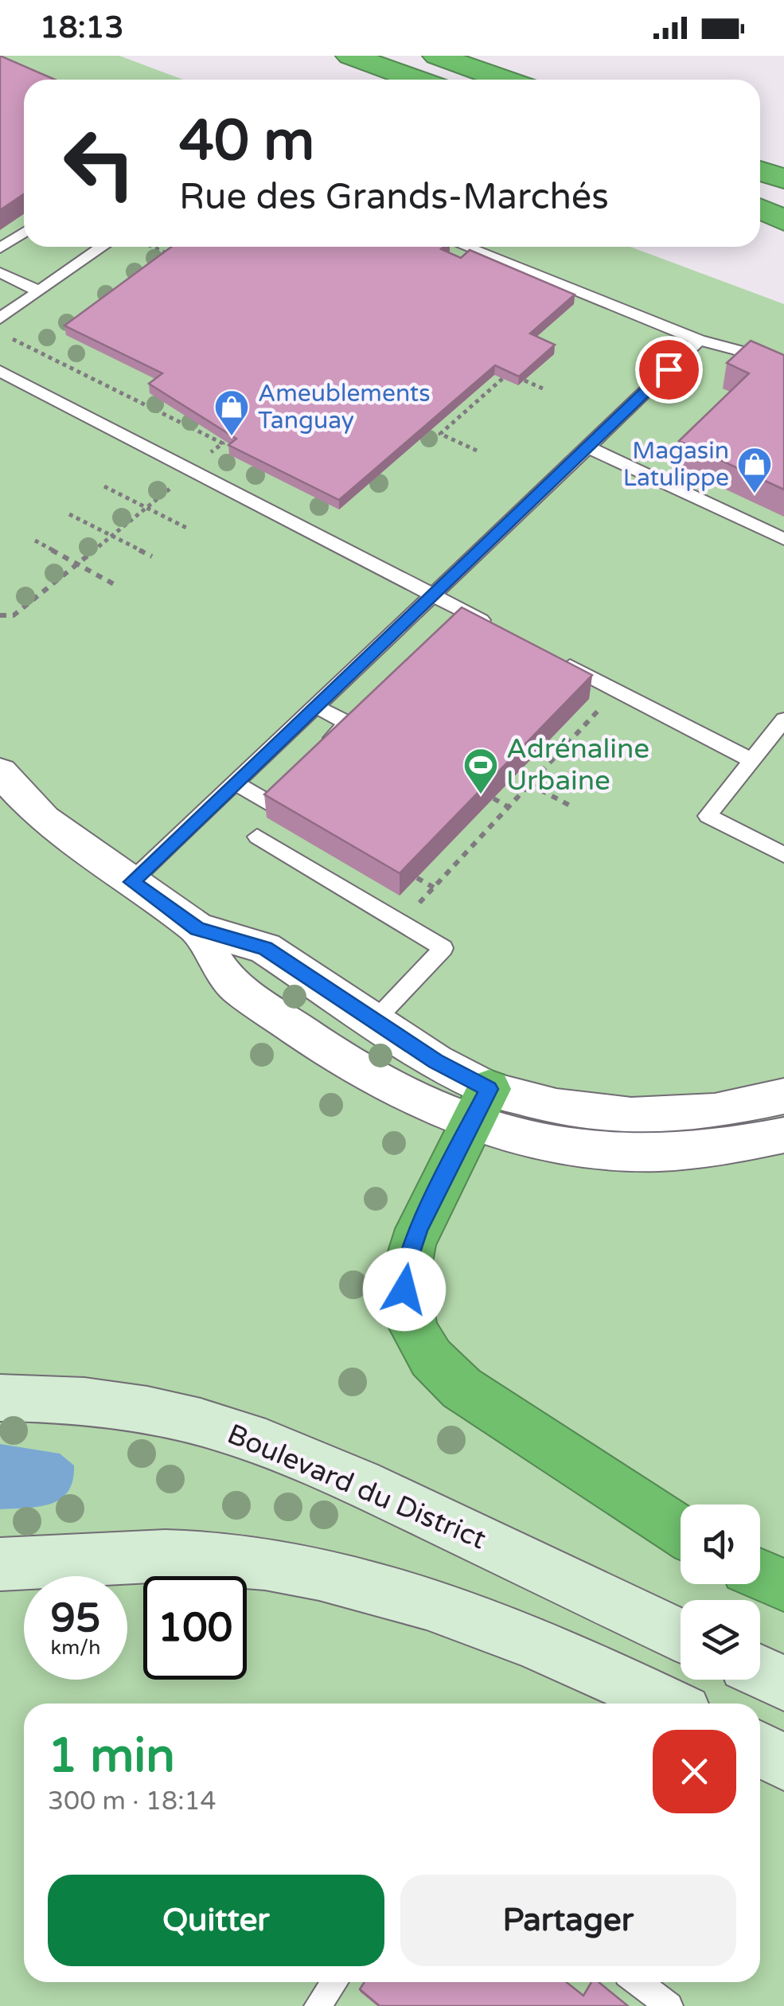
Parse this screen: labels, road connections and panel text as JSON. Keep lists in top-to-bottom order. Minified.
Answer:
{"streets":{"street":["Boulevard du District"]},"places":{"shop":["Ameublements Tanguay","Magasin Latulippe"],"sports":["Adrénaline Urbaine"]},"page":{"status":"18:13","turn":["40 m","Rue des Grands-Marchés"],"speed":"95 km/h","limit":"100","heading":["1 min","300 m · 18:14"],"buttons":["Quitter","Partager"]}}
